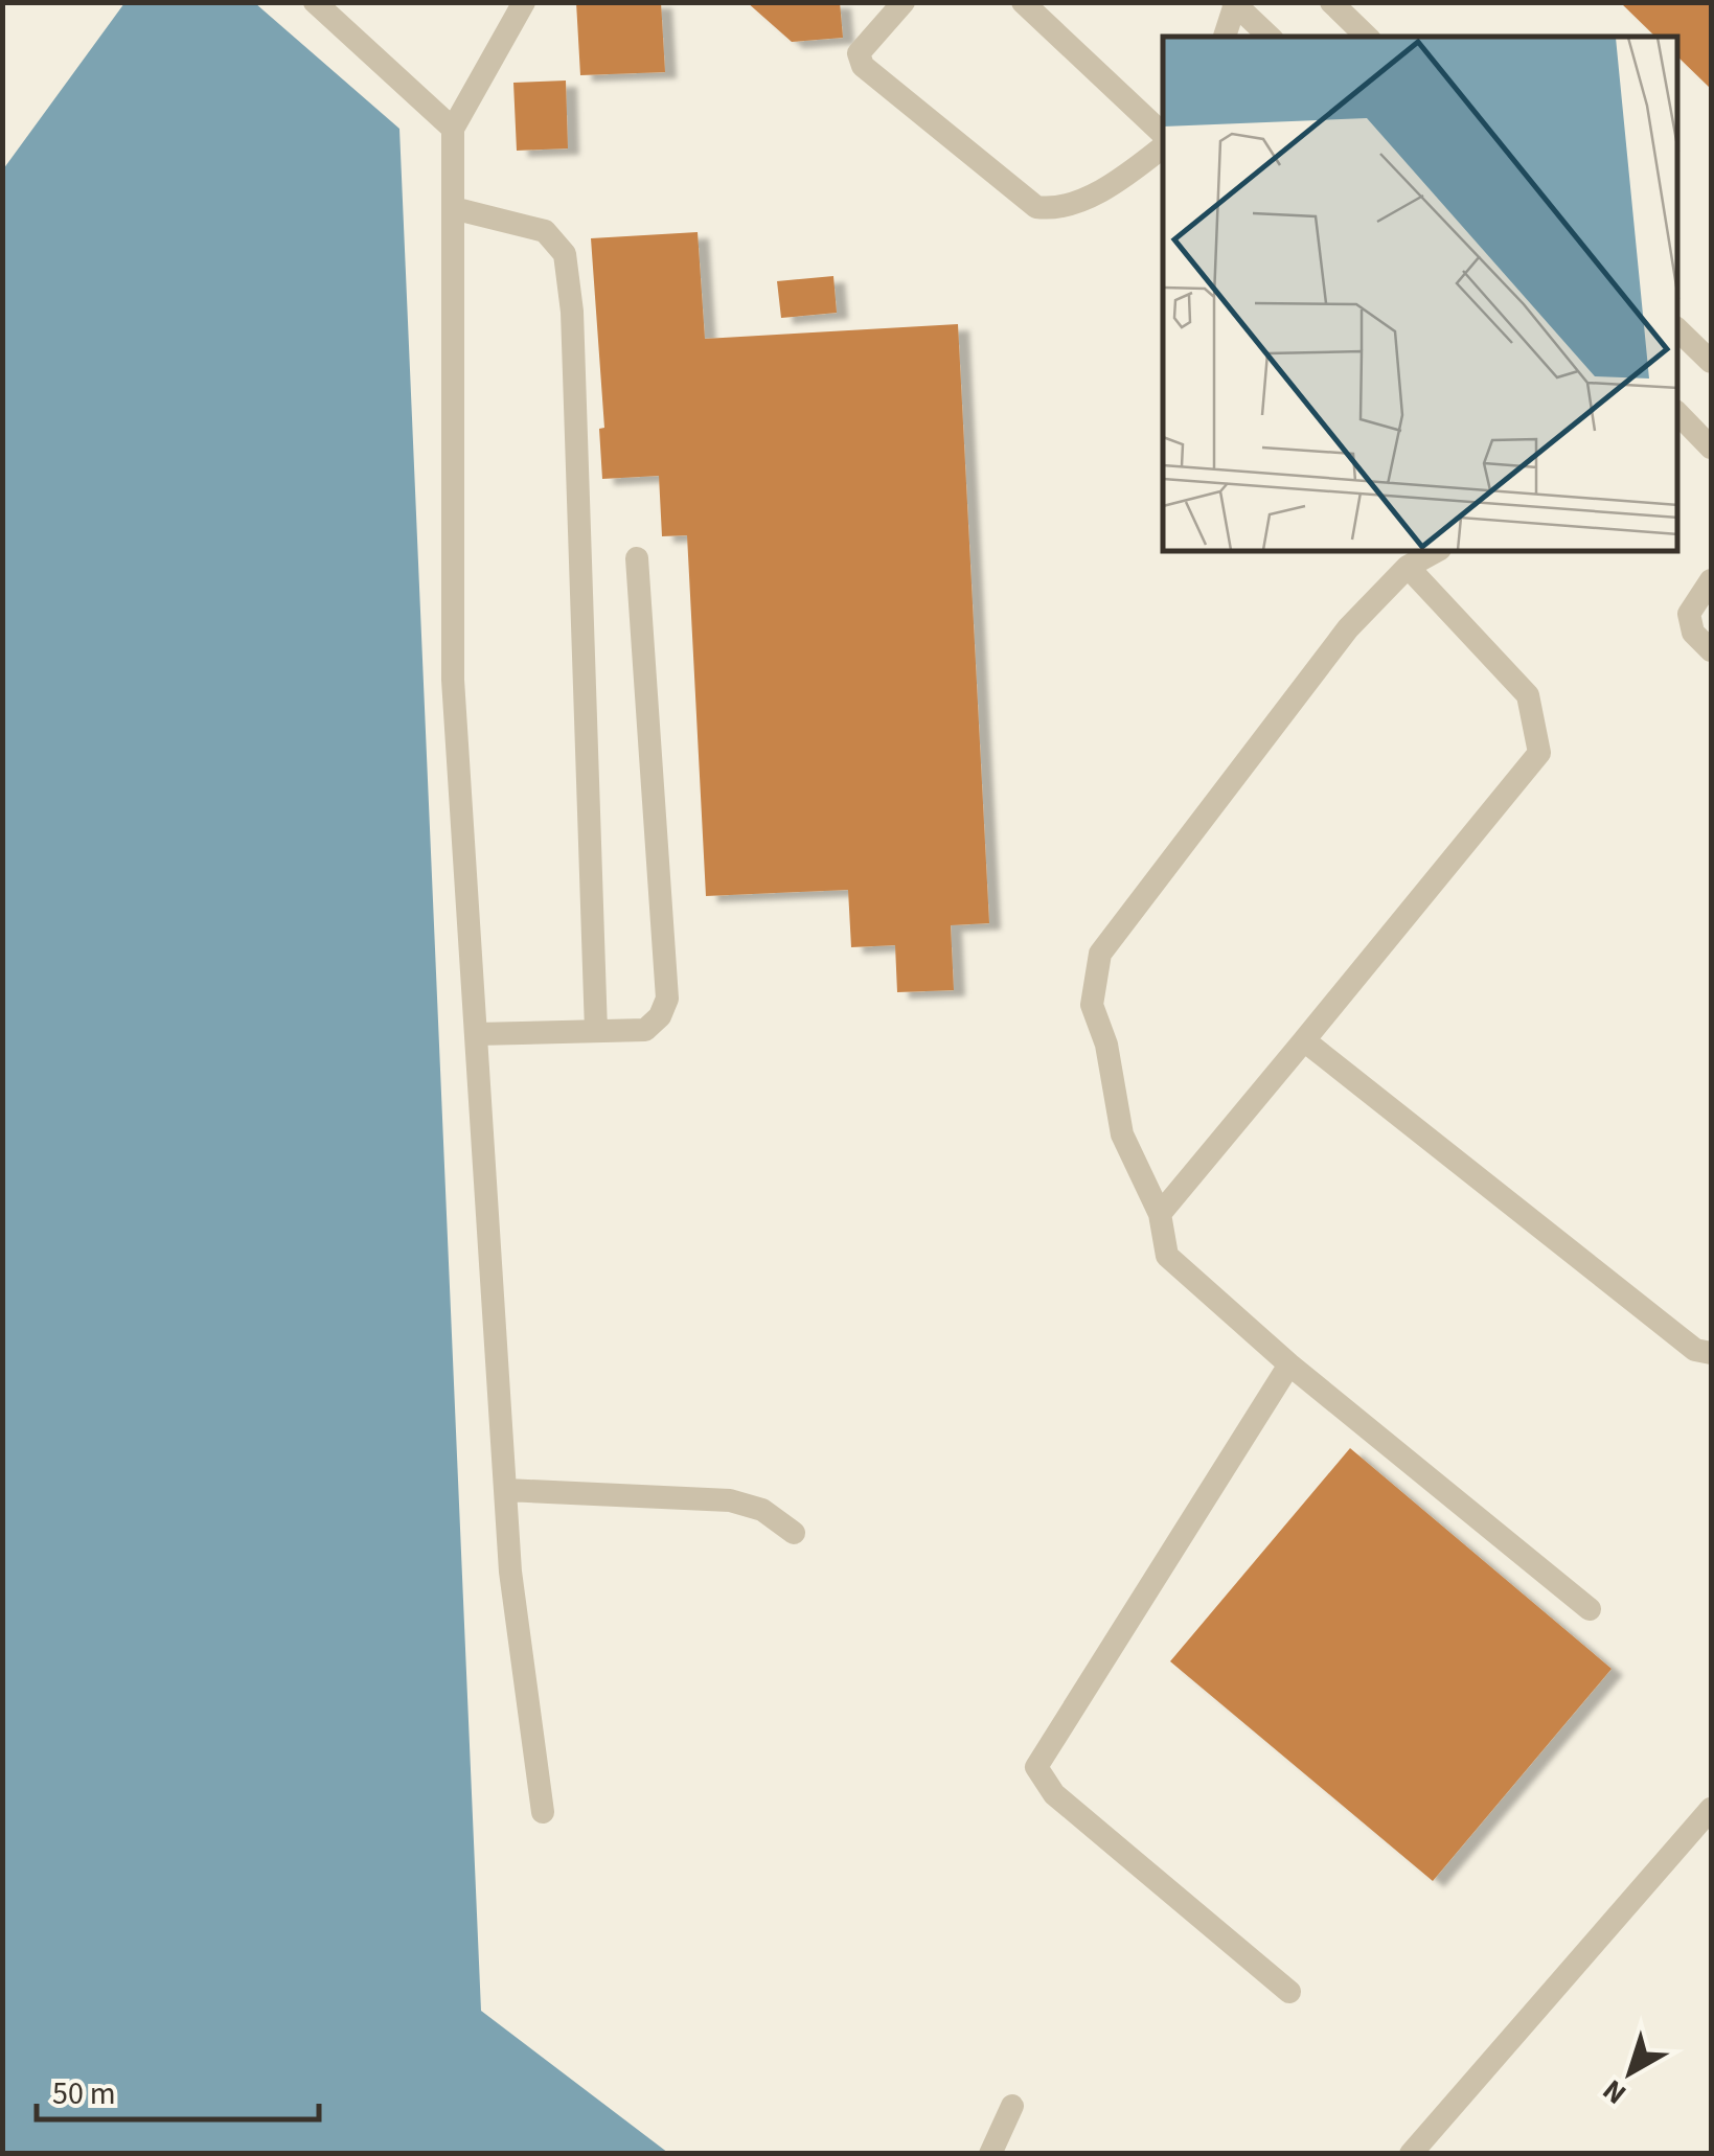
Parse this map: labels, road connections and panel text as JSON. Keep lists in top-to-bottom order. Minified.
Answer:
{"scale_bar":"50 m","north":"bottom left"}
